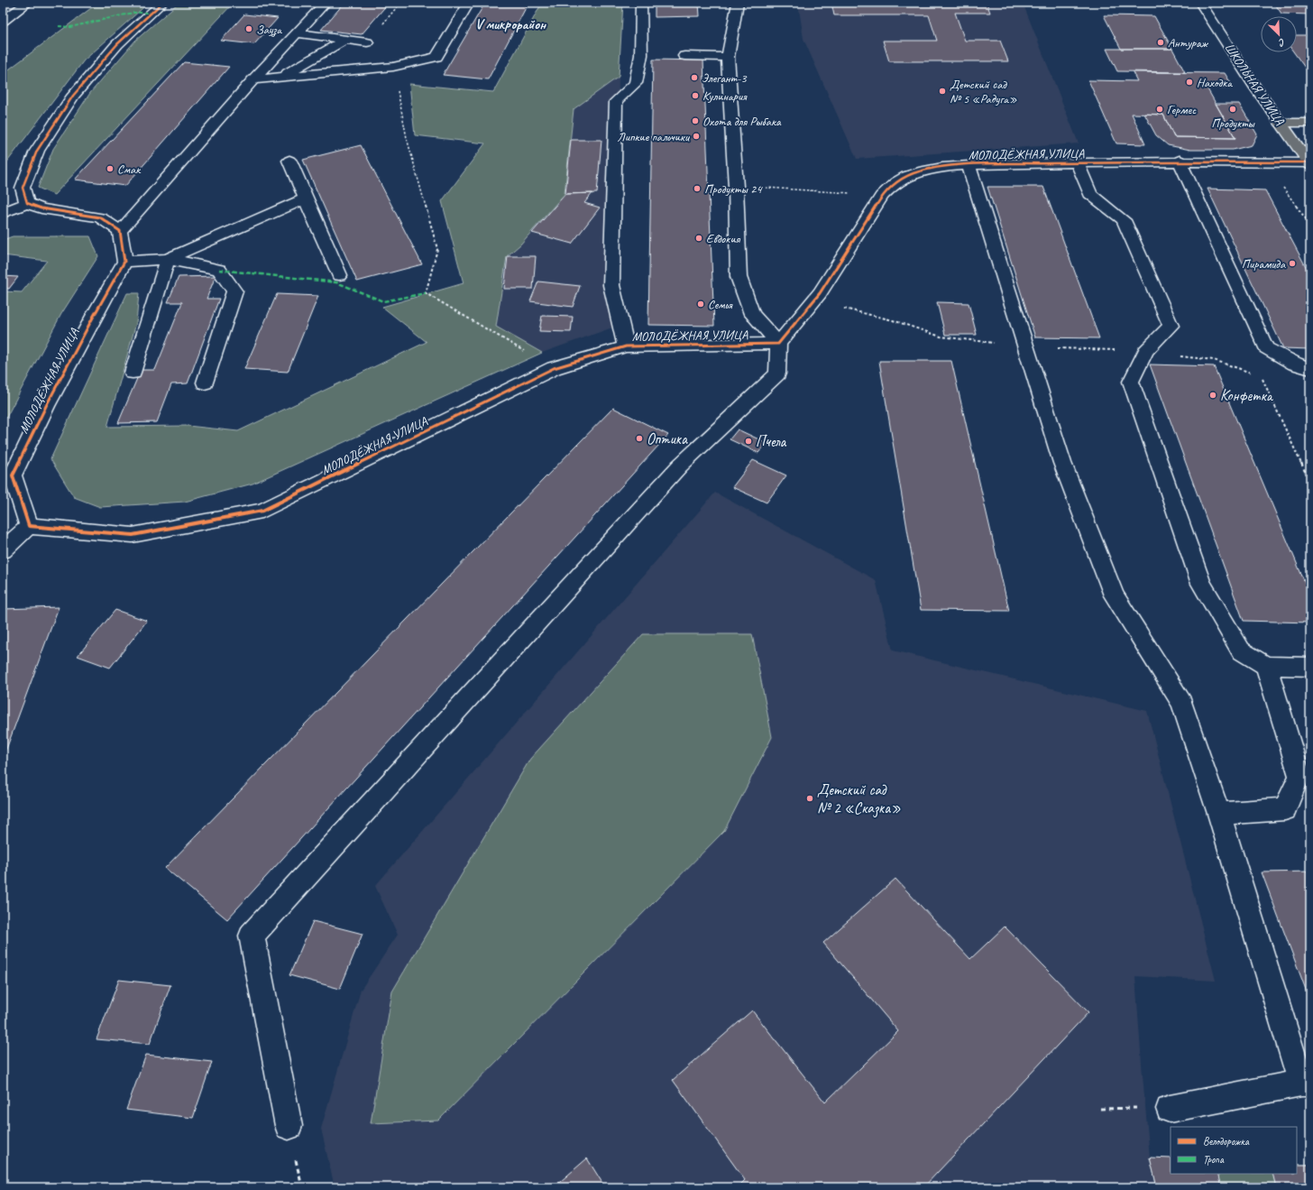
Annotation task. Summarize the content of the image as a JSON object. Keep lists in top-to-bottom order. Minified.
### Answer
{"streets":{"main road":["ШКОЛЬНАЯ УЛИЦА"],"street":["МОЛОДЁЖНАЯ УЛИЦА"]},"crossings":[["ШКОЛЬНАЯ УЛИЦА","МОЛОДЁЖНАЯ УЛИЦА"]],"districts":["V микрорайон"],"places":["Зауза","Антураж","Элегант-3","Находка","Детский сад № 5 «Радуга»","Кулинария","Гермес","Продукты","Охота для Рыбака","Липкие пальчики","Смак","Продукты 24","Евдокия","Пирамида","Семья","Конфетка","Оптика","Пчела","Детский сад № 2 «Сказка»"],"legend":["Велодорожка","Тропа"],"north":"bottom right"}
